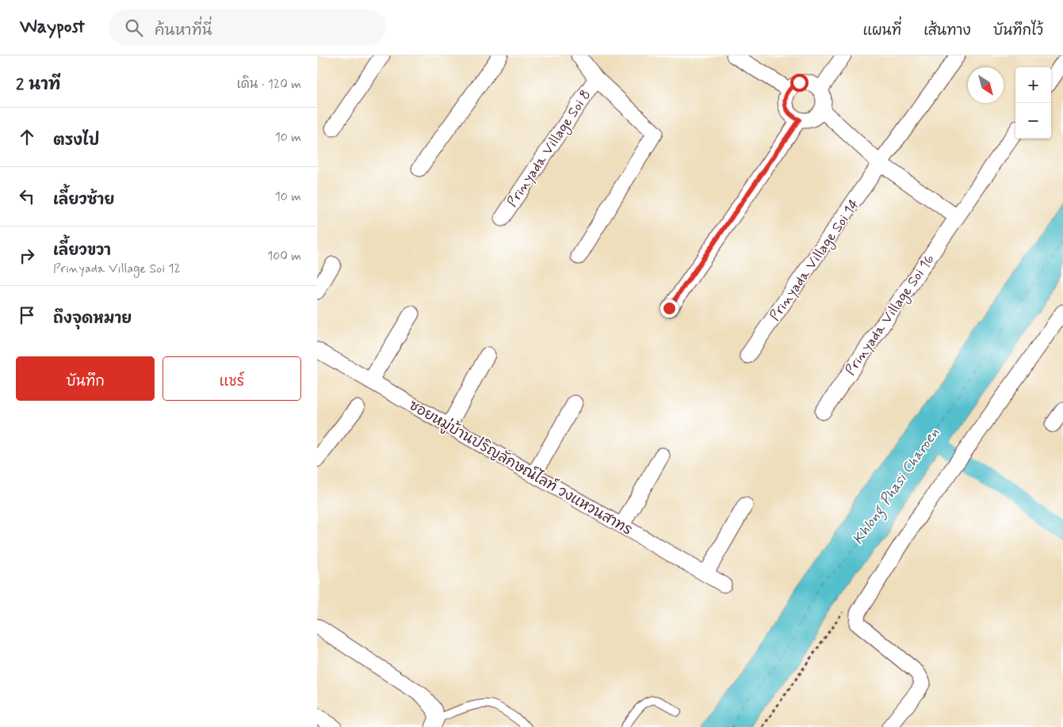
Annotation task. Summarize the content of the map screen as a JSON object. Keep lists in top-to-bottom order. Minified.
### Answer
{"streets":{"street":["Prinyada Village Soi 8","Prinyada Village Soi 14","Prinyada Village Soi 16","ซอยหมู่บ้านปริญลักษณ์ไลท์ วงแหวนสาทร"]},"water":["Khlong Phasi Charoen"],"north":"bottom right","page":{"header":"Waypost","search":"ค้นหาที่นี่","nav":["แผนที่","เส้นทาง","บันทึกไว้"],"heading":["2 นาที","เดิน · 120 m"],"map_buttons":["+","−"],"list":[["ตรงไป","10 m"],["เลี้ยวซ้าย","10 m"],["เลี้ยวขวา","Prinyada Village Soi 12","100 m"],"ถึงจุดหมาย"],"buttons":["บันทึก","แชร์"]}}
